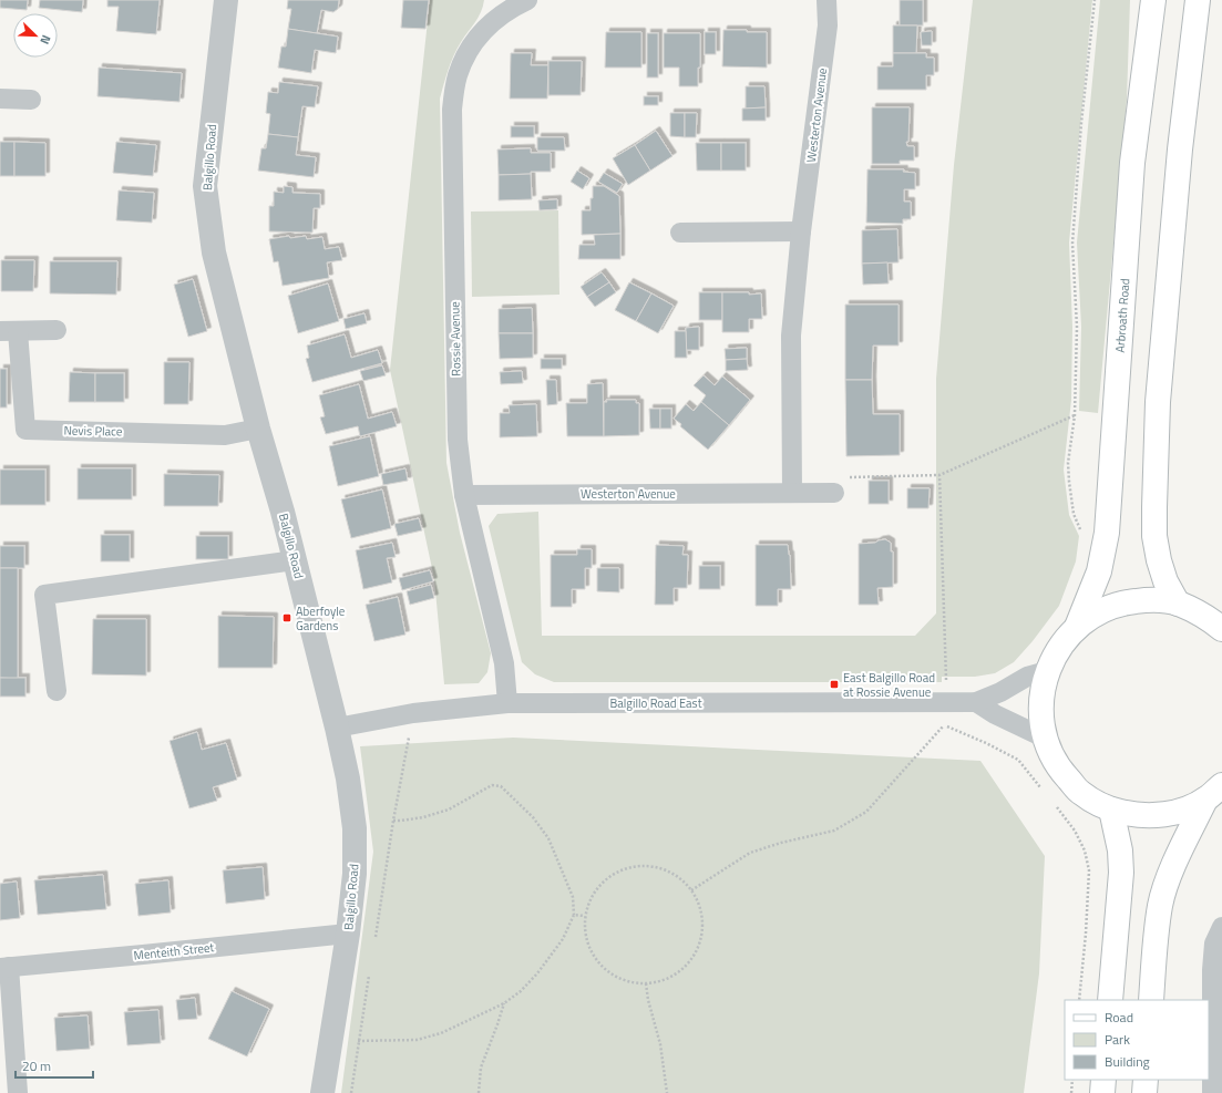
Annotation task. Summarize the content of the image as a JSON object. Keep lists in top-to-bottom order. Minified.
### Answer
{"streets":{"main road":["Arbroath Road"],"street":["Westerton Avenue","Balgillo Road","Rossie Avenue","Nevis Place","Balgillo Road East","Menteith Street"]},"crossings":[["Westerton Avenue","Rossie Avenue"],["Balgillo Road","Nevis Place"],["Balgillo Road","Balgillo Road East"],["Balgillo Road","Menteith Street"],["Rossie Avenue","Balgillo Road East"]],"places":{"transit":["Aberfoyle Gardens","East Balgillo Road at Rossie Avenue"]},"legend":["Road","Park","Building"],"scale_bar":"20 m","north":"bottom right"}
